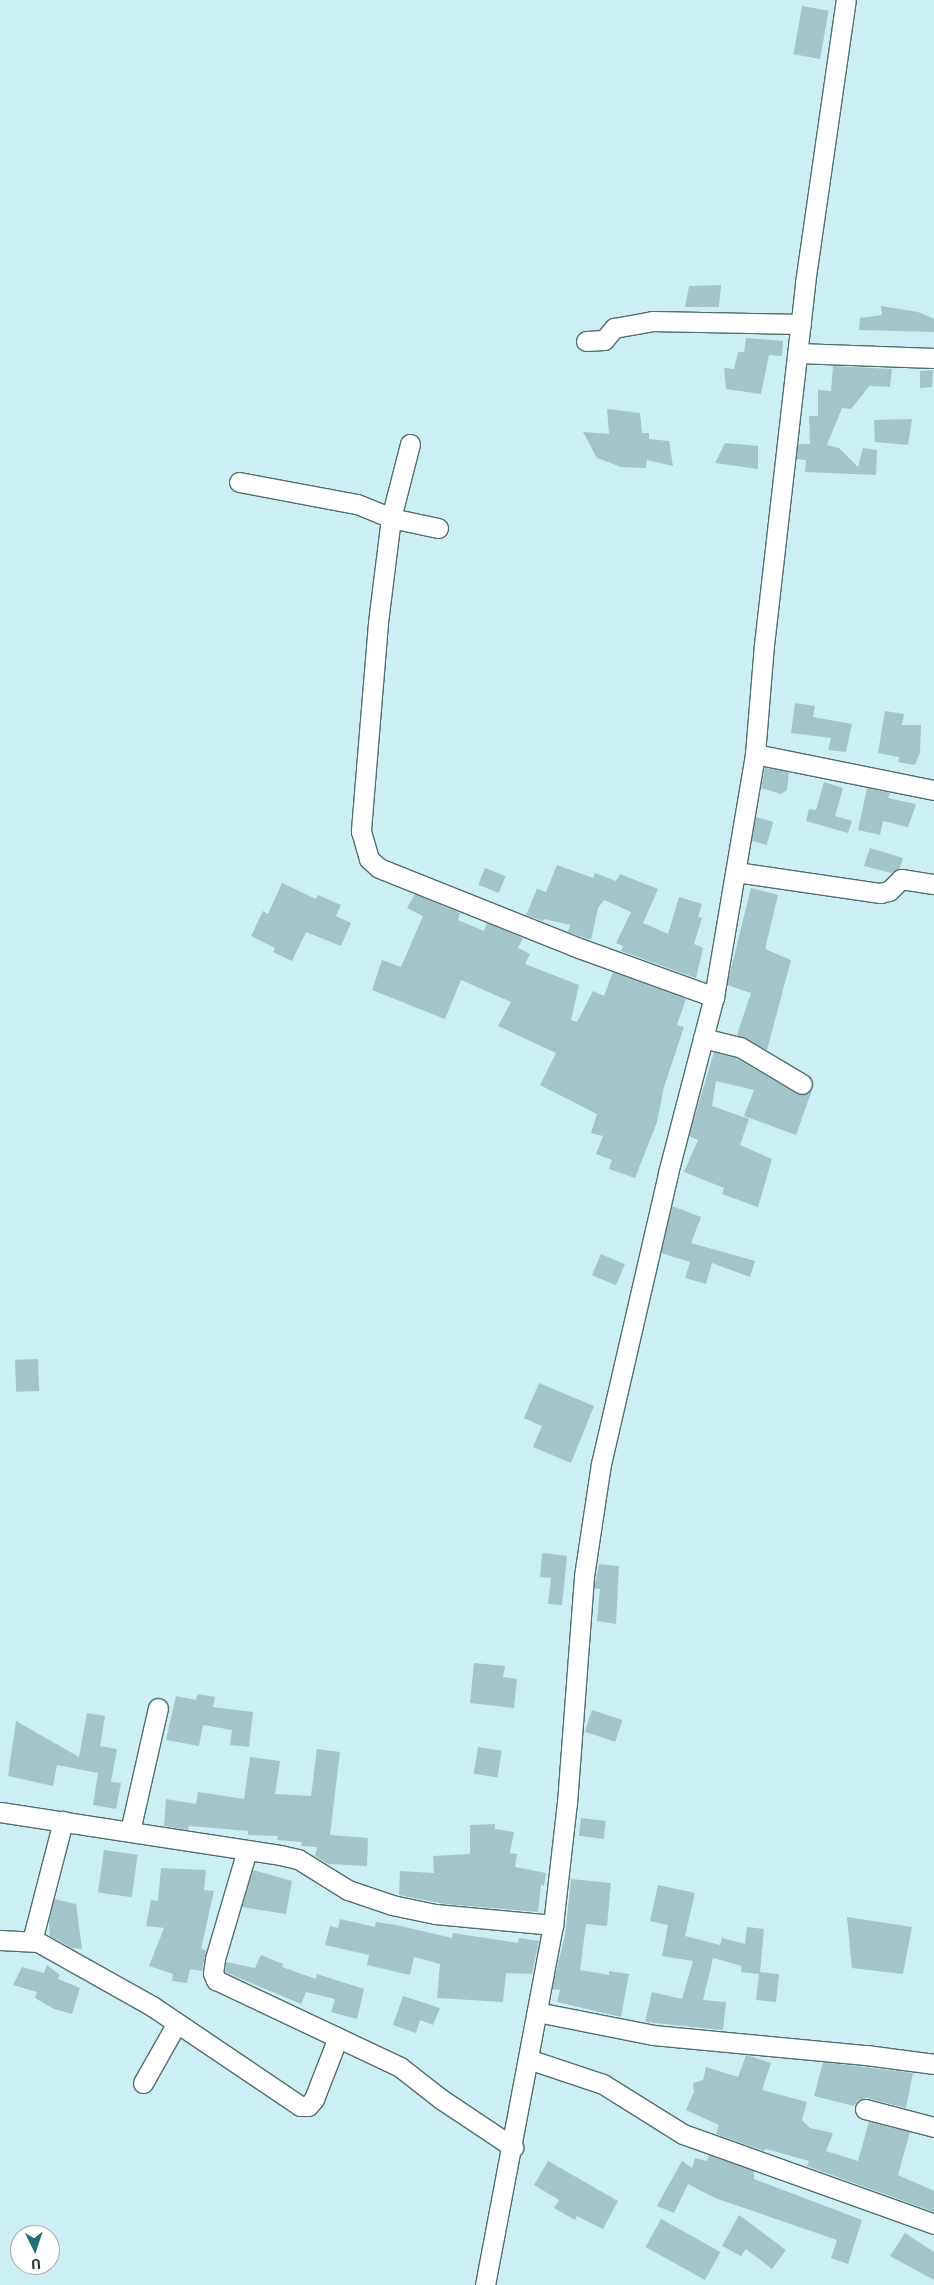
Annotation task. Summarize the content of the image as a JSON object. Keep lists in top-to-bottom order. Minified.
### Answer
{"north":"bottom"}
